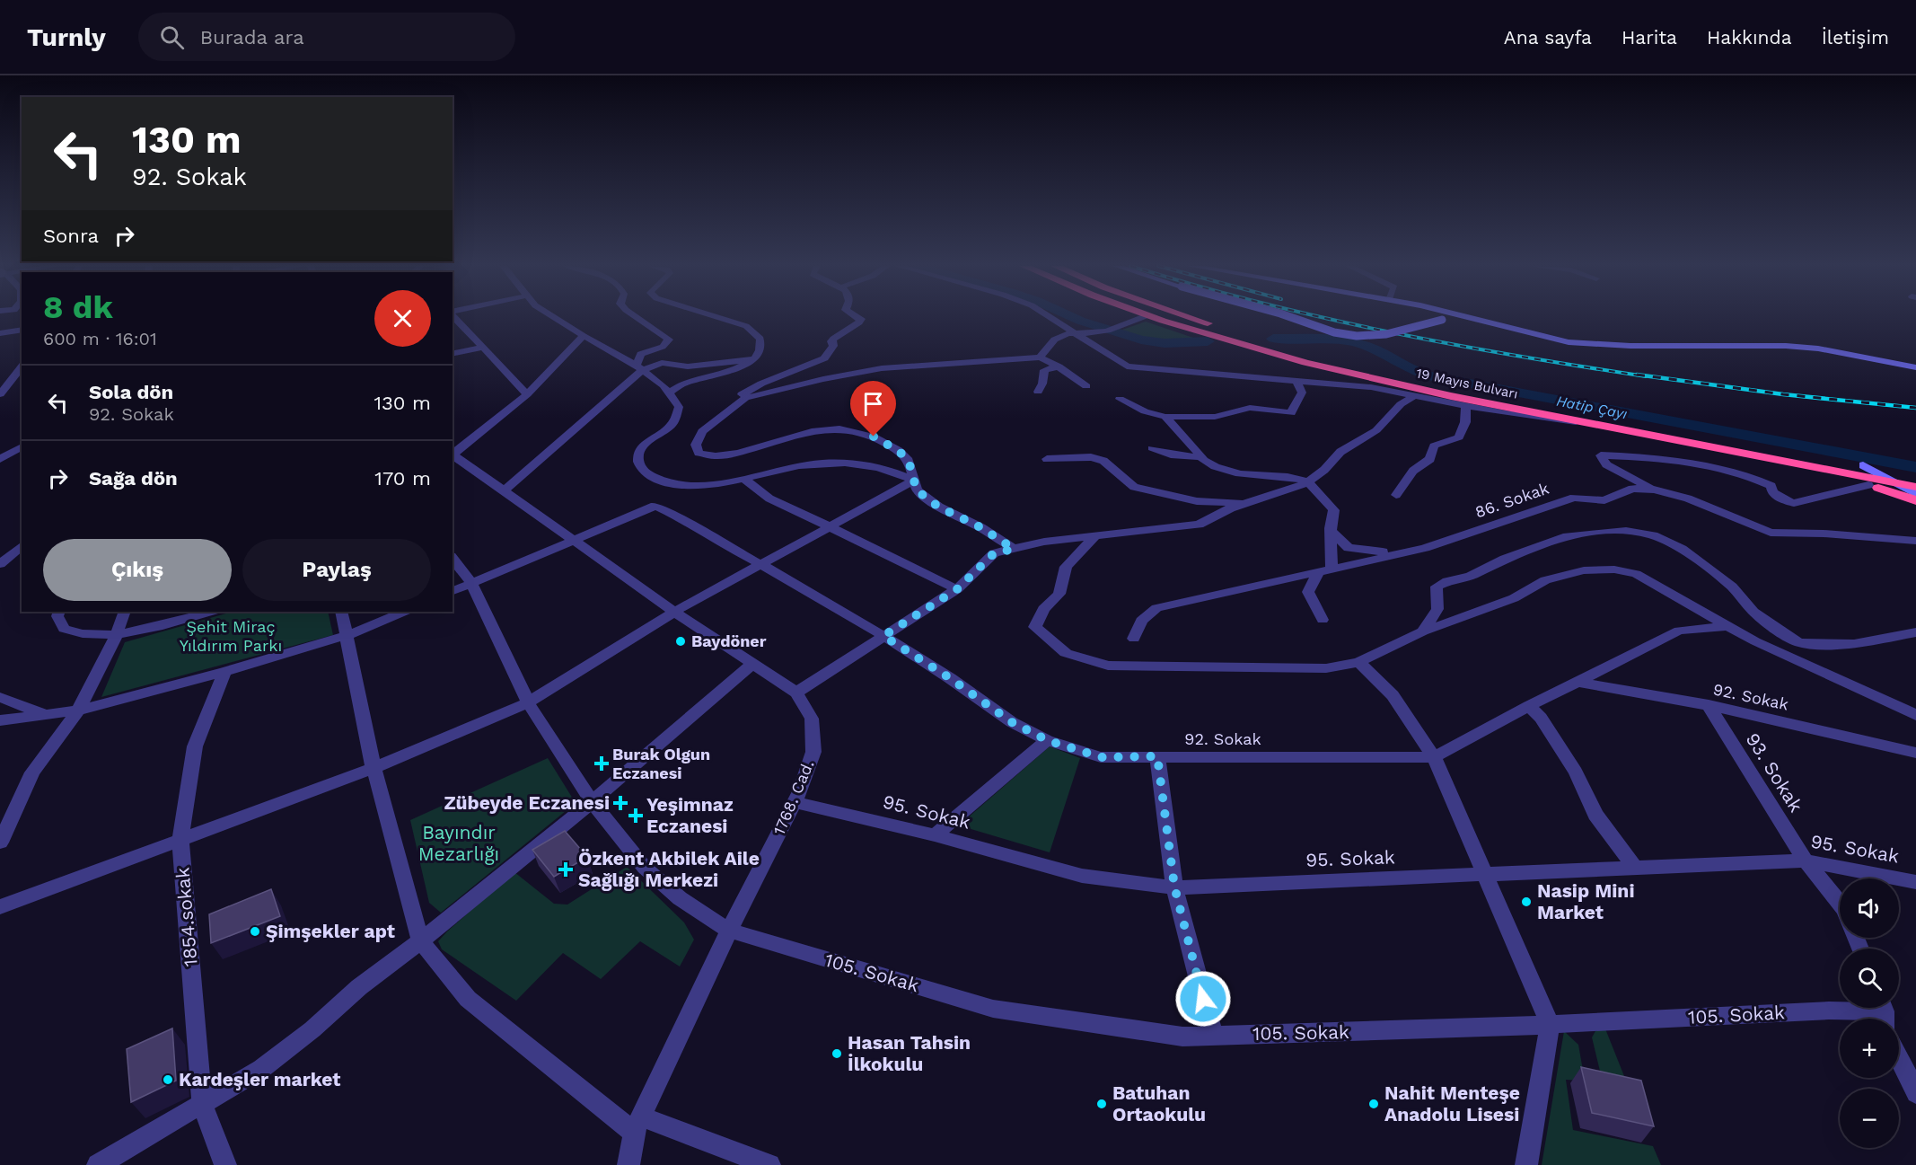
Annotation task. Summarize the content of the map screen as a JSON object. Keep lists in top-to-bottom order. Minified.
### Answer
{"streets":{"highway":["19 Mayıs Bulvarı"],"street":["86. Sokak","92. Sokak","93. Sokak","1768. Cad.","95. Sokak","1854.sokak","105. Sokak"]},"crossings":[["92. Sokak","93. Sokak"],["92. Sokak","1768. Cad."],["93. Sokak","95. Sokak"],["1768. Cad.","95. Sokak"],["1768. Cad.","105. Sokak"]],"water":["Hatip Çayı"],"parks":["Şehit Miraç Yıldırım Parkı","Bayındır Mezarlığı"],"places":{"other":["Baydöner","Nasip Mini Market","Şimşekler apt","Hasan Tahsin İlkokulu","Kardeşler market","Batuhan Ortaokulu","Nahit Menteşe Anadolu Lisesi"],"health":["Burak Olgun Eczanesi","Zübeyde Eczanesi","Yeşimnaz Eczanesi","Özkent Akbilek Aile Sağlığı Merkezi"]},"page":{"header":"Turnly","search":"Burada ara","nav":["Ana sayfa","Harita","Hakkında","İletişim"],"turn":["130 m","92. Sokak"],"then":"Sonra","heading":["8 dk","600 m · 16:01"],"list":[{"name":"Sola dön","note":"92. Sokak","value":"130 m"},{"name":"Sağa dön","value":"170 m"}],"buttons":["Çıkış","Paylaş"],"map_buttons":["+","−"]}}
